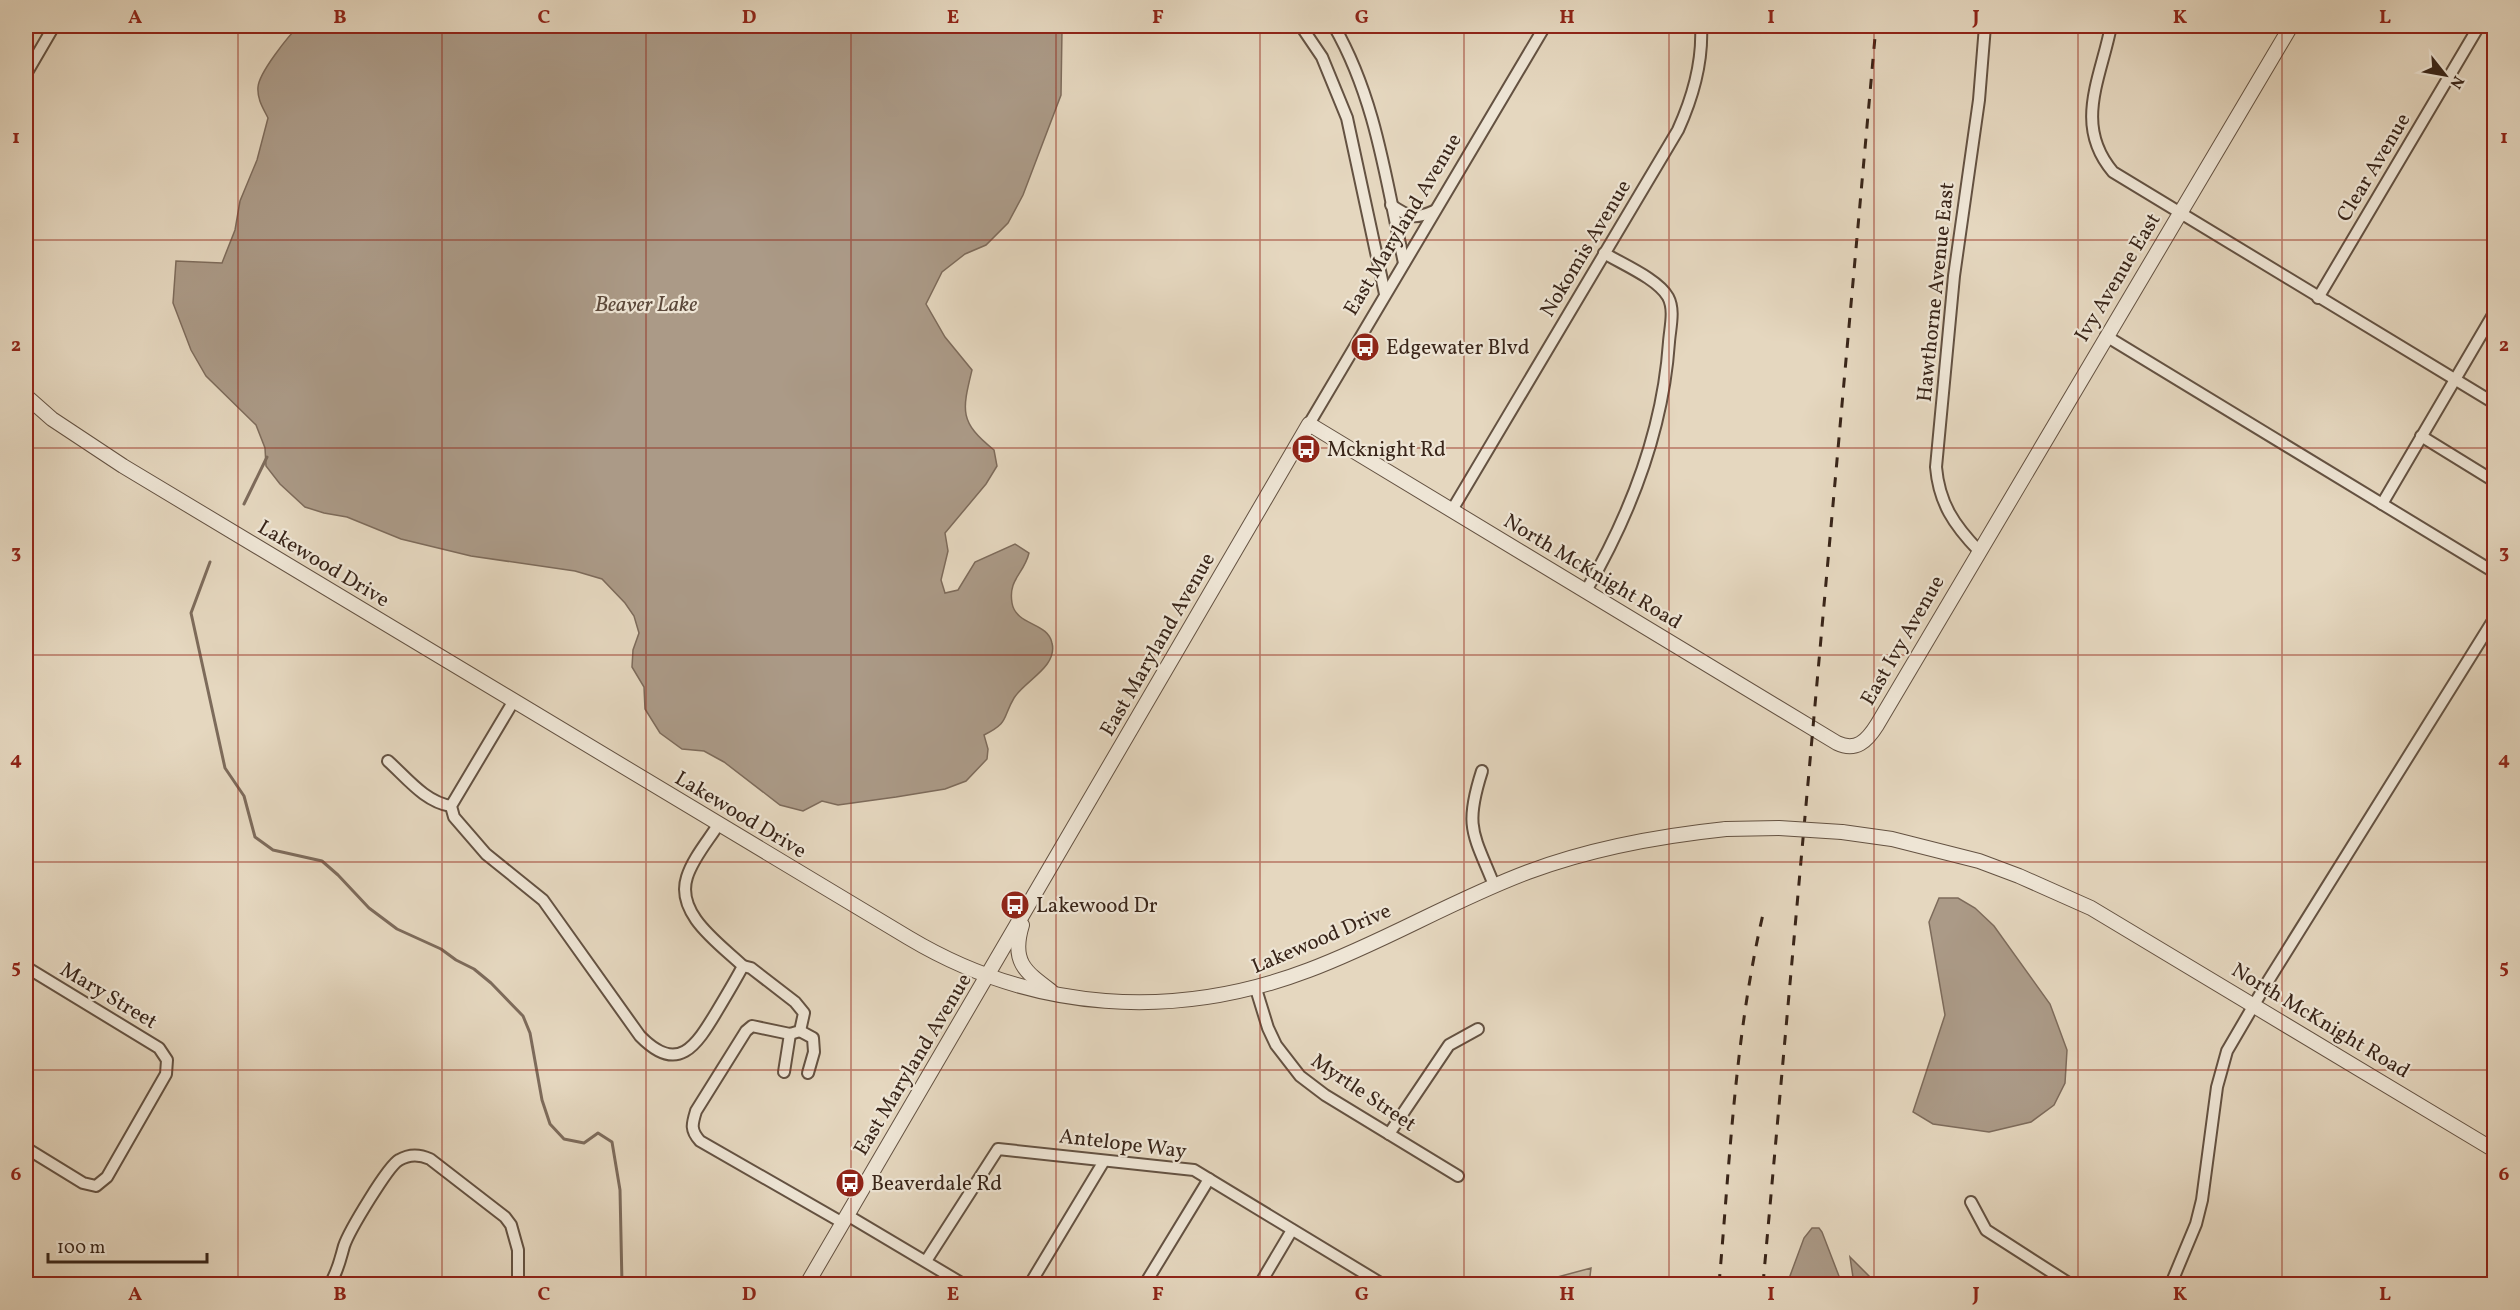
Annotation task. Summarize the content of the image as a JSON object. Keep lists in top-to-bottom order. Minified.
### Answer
{"streets":{"street":["Clear Avenue","East Maryland Avenue","Nokomis Avenue","Ivy Avenue East","Hawthorne Avenue East","Lakewood Drive","North McKnight Road","East Ivy Avenue","Mary Street","Myrtle Street","Antelope Way"]},"crossings":[["East Maryland Avenue","Lakewood Drive"],["East Maryland Avenue","North McKnight Road"],["Nokomis Avenue","North McKnight Road"],["Ivy Avenue East","Hawthorne Avenue East"],["Ivy Avenue East","East Ivy Avenue"],["Hawthorne Avenue East","East Ivy Avenue"],["Lakewood Drive","North McKnight Road"],["Lakewood Drive","Myrtle Street"],["North McKnight Road","East Ivy Avenue"]],"water":["Beaver Lake"],"places":{"bus stop":["Edgewater Blvd","Mcknight Rd","Lakewood Dr","Beaverdale Rd"]},"scale_bar":"100 m","north":"bottom right","grid":{"columns":["A","B","C","D","E","F","G","H","I","J","K","L"],"rows":["1","2","3","4","5","6"]}}
